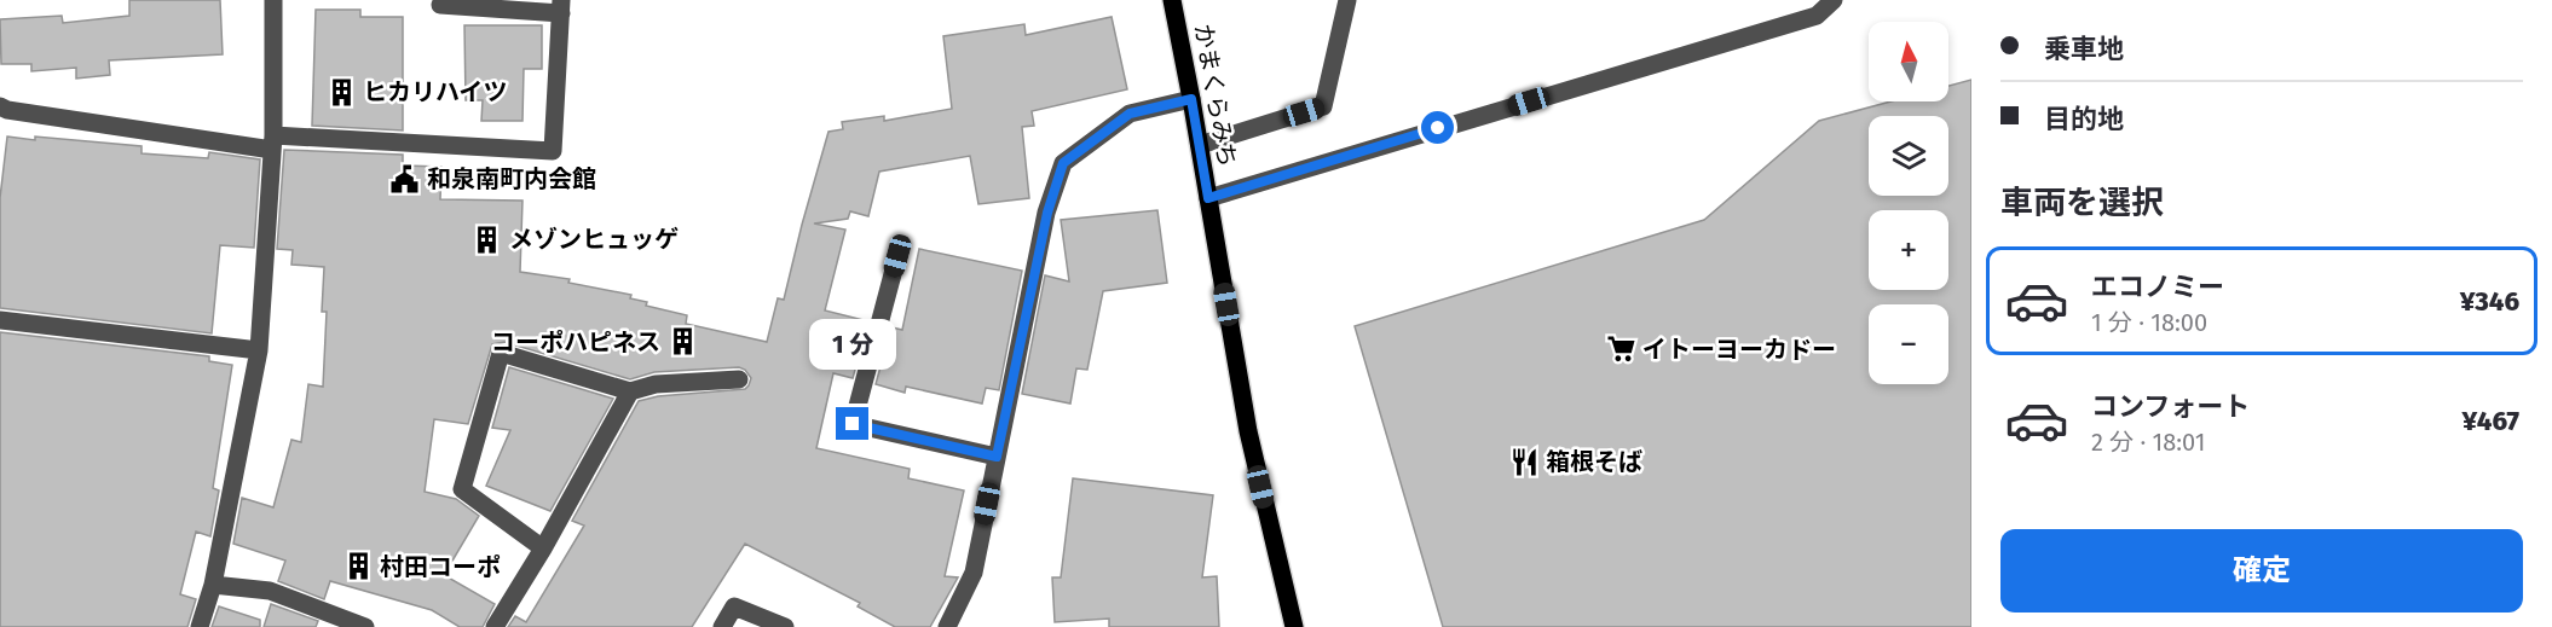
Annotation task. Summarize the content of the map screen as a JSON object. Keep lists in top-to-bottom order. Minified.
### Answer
{"streets":{"main road":["かまくらみち"]},"places":{"building":["ヒカリハイツ","メゾンヒュッゲ","コーポハピネス","村田コーポ"],"public building":["和泉南町内会館"],"supermarket":["イトーヨーカドー"],"restaurant":["箱根そば"]},"north":"top","page":{"banner":["乗車地","目的地"],"map_buttons":["+","−"],"heading":"車両を選択","list":[{"name":"エコノミー","note":"1 分 · 18:00","value":"¥346"},{"name":"コンフォート","note":"2 分 · 18:01","value":"¥467"}],"bubble":"1 分","buttons":"確定"}}
